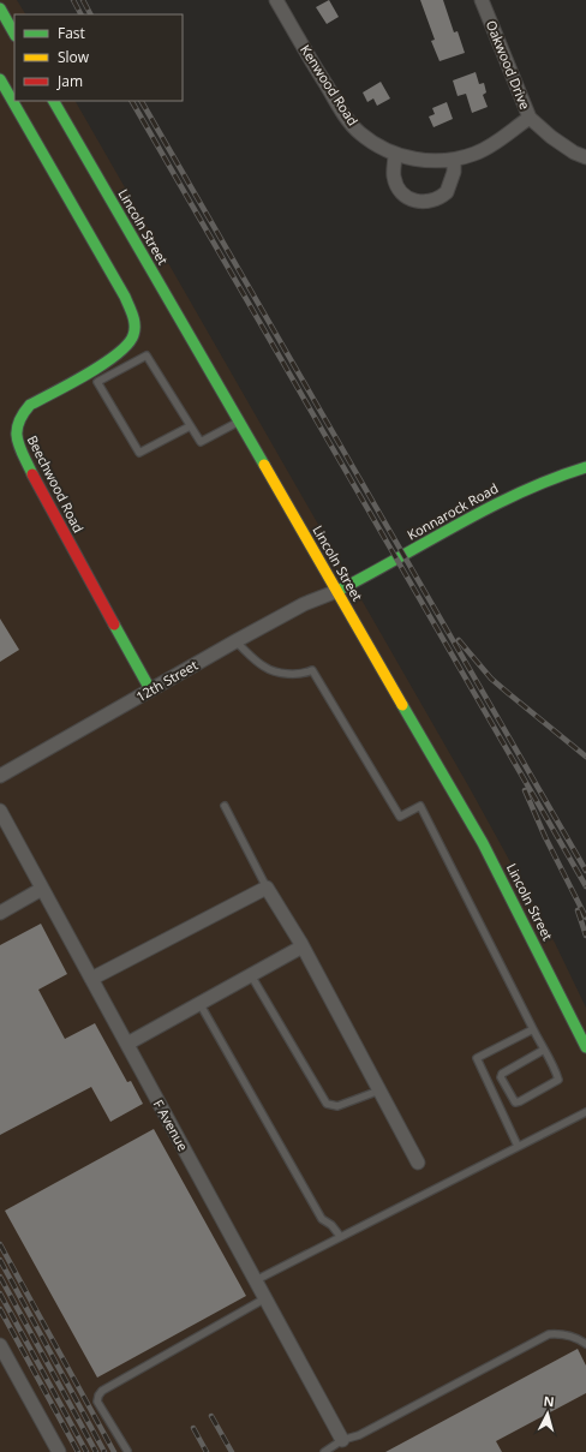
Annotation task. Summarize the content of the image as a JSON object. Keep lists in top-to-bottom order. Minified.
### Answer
{"streets":{"main road":["Lincoln Street","Beechwood Road","Konnarock Road"],"street":["Oakwood Drive","Kenwood Road","12th Street","F Avenue"]},"crossings":[["Oakwood Drive","Kenwood Road"],["Lincoln Street","Konnarock Road"],["Lincoln Street","12th Street"],["Beechwood Road","12th Street"],["Konnarock Road","12th Street"]],"legend":["Fast","Slow","Jam"],"north":"top"}
